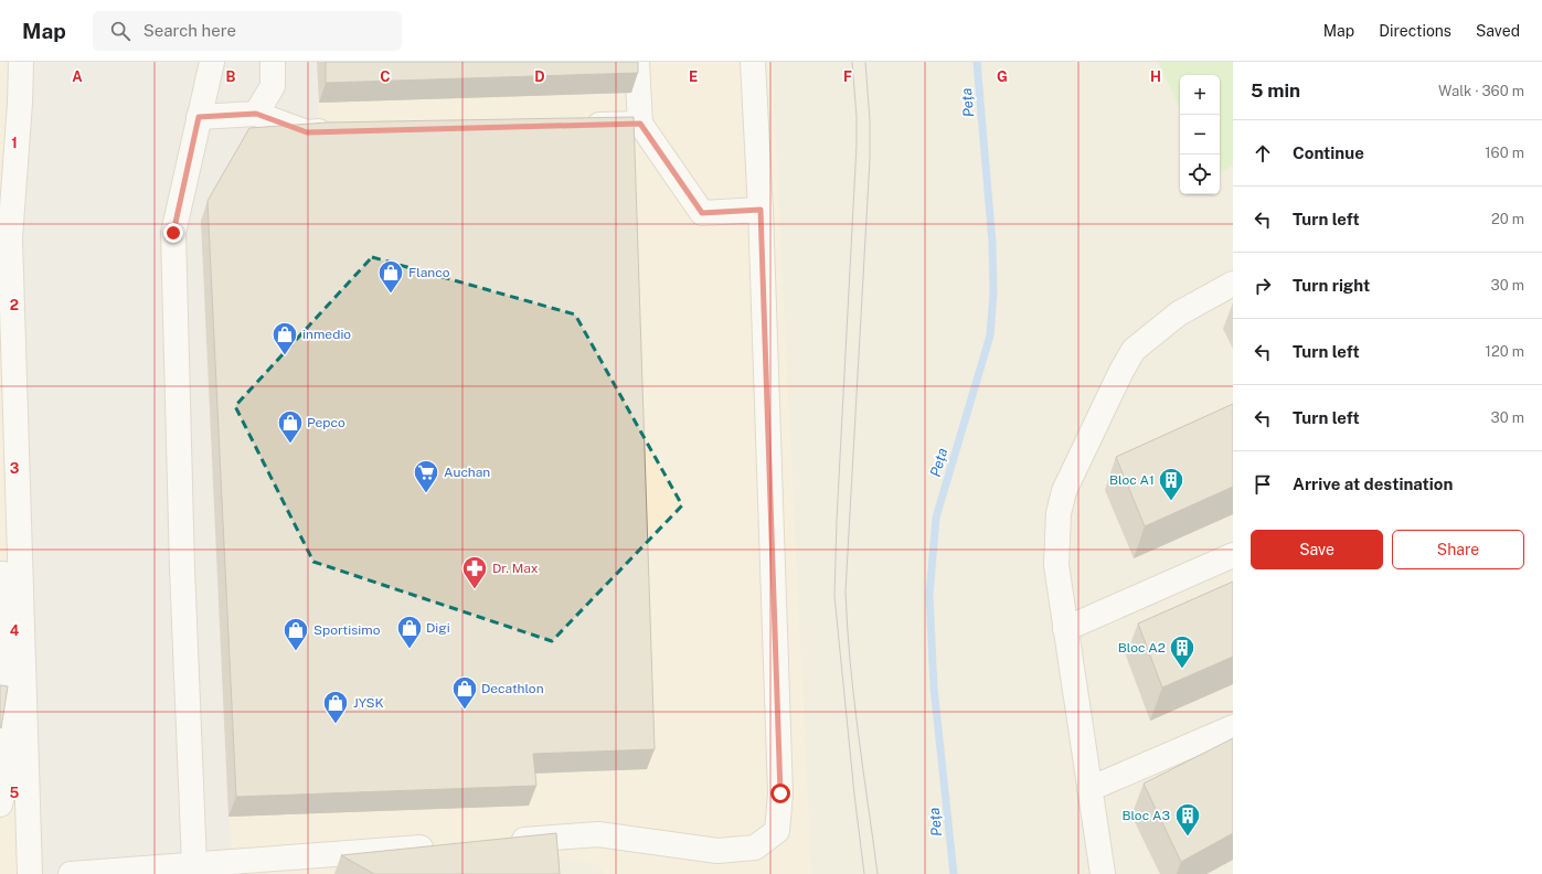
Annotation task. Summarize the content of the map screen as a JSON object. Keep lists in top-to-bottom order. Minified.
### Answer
{"water":["Peța"],"places":{"shop":["Flanco","inmedio","Pepco","Digi","Sportisimo","Decathlon","JYSK"],"supermarket":["Auchan"],"building":["Bloc A1","Bloc A2","Bloc A3"],"pharmacy":["Dr. Max"]},"page":{"header":"Map","search":"Search here","nav":["Map","Directions","Saved"],"heading":["5 min","Walk · 360 m"],"map_buttons":["+","−"],"list":[["Continue","160 m"],["Turn left","20 m"],["Turn right","30 m"],["Turn left","120 m"],["Turn left","30 m"],"Arrive at destination"],"buttons":["Save","Share"]},"grid":{"columns":["A","B","C","D","E","F","G","H"],"rows":["1","2","3","4","5"]}}
